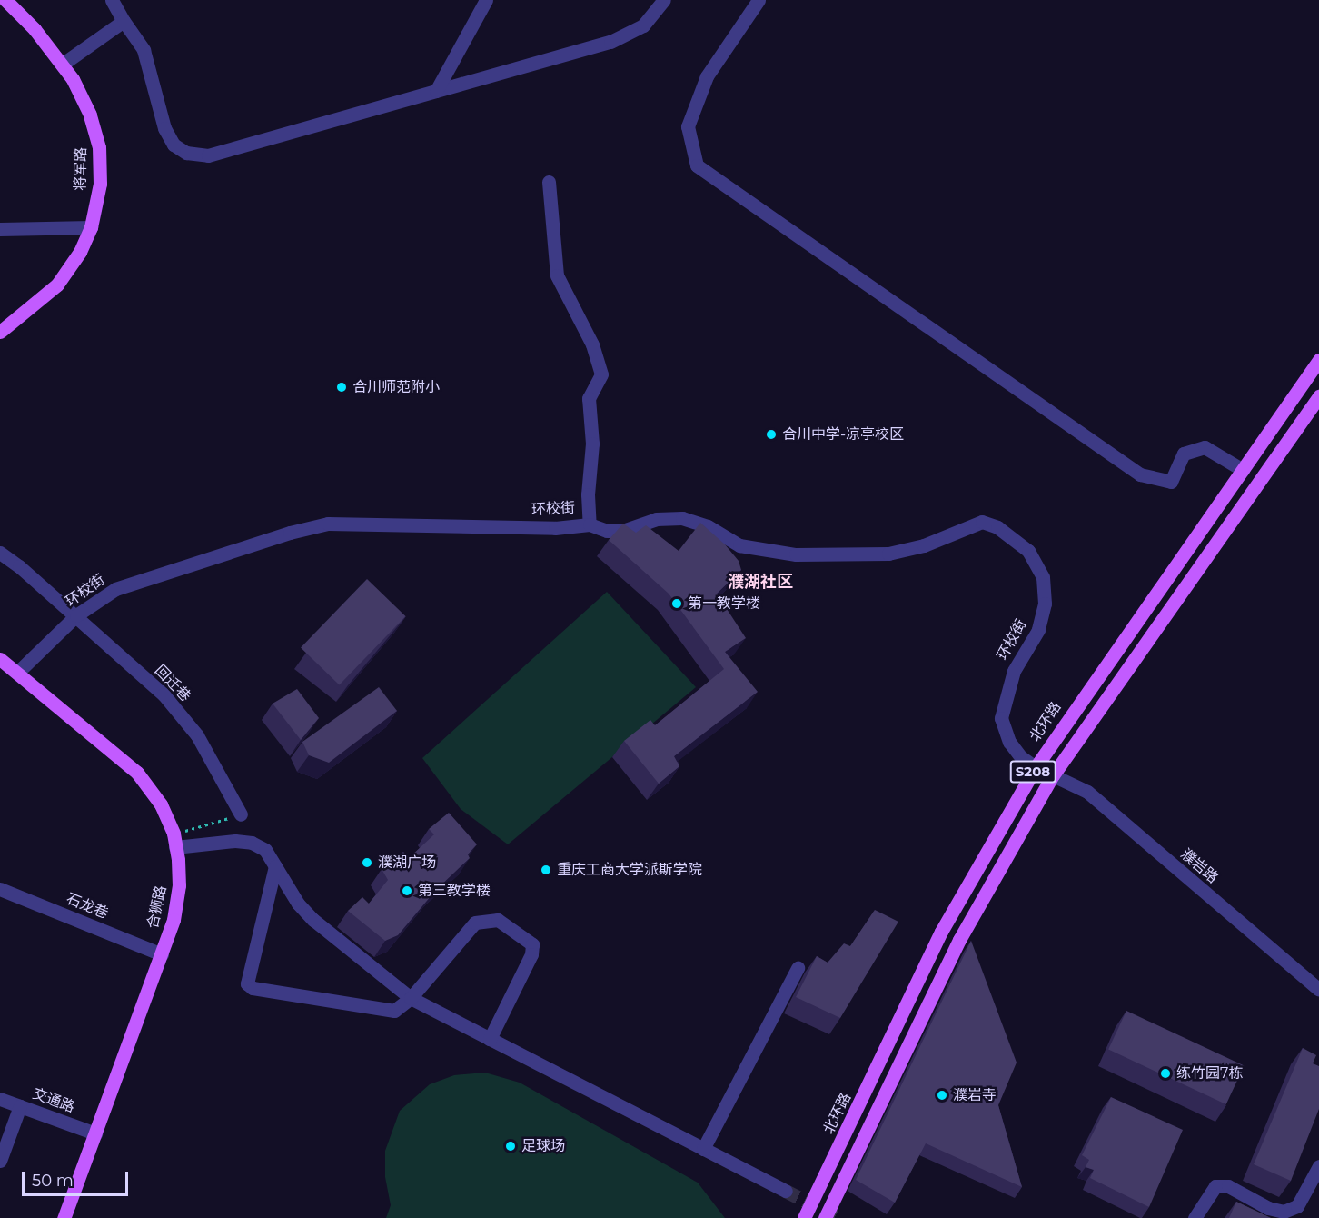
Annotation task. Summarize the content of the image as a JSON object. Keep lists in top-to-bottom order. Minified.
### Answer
{"streets":{"main road":["将军路","北环路","S208","合狮路"],"street":["环校街","回迁巷","濮岩路","石龙巷","交通路"]},"crossings":[["环校街","回迁巷"],["环校街","北环路"],["环校街","合狮路"],["S208","濮岩路"],["石龙巷","合狮路"],["合狮路","交通路"]],"districts":["濮湖社区"],"places":["合川师范附小","合川中学-凉亭校区","第一教学楼","濮湖广场","重庆工商大学派斯学院","第三教学楼","练竹园7栋","濮岩寺","足球场"],"scale_bar":"50 m"}
